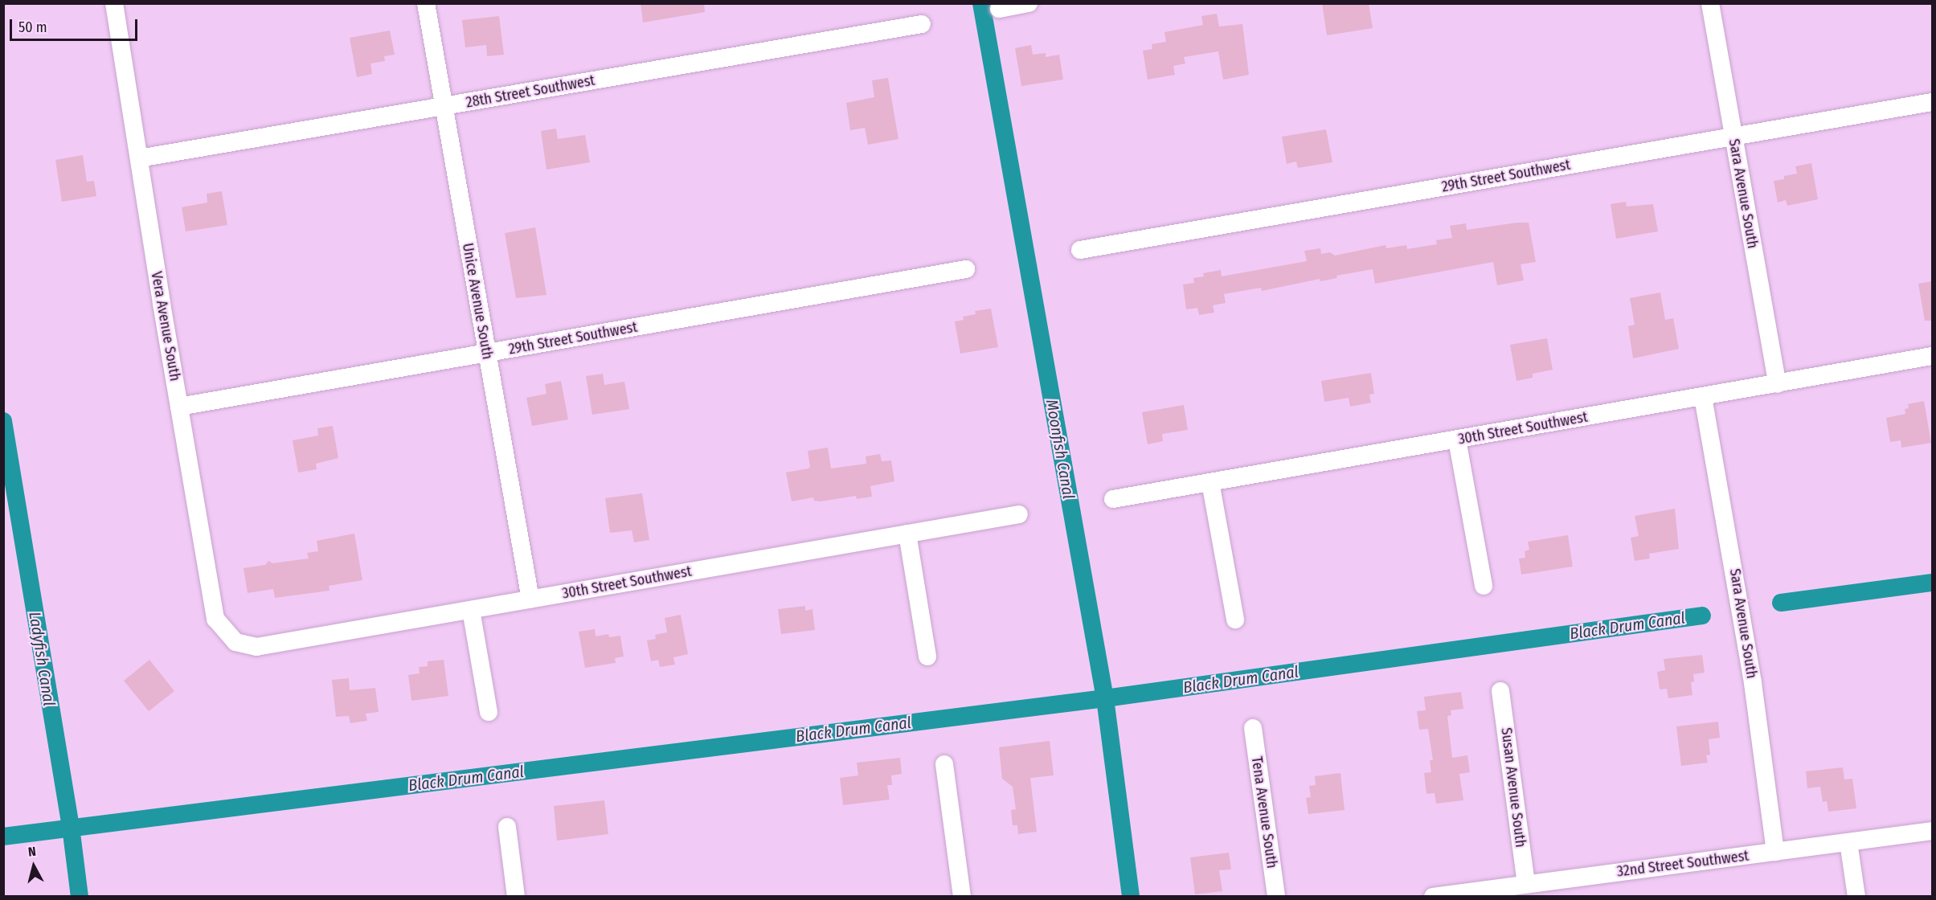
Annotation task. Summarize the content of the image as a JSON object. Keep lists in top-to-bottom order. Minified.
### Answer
{"streets":{"street":["28th Street Southwest","29th Street Southwest","Sara Avenue South","Unice Avenue South","Vera Avenue South","30th Street Southwest","Susan Avenue South","Tena Avenue South","32nd Street Southwest"]},"crossings":[["28th Street Southwest","Unice Avenue South"],["28th Street Southwest","Vera Avenue South"],["29th Street Southwest","Sara Avenue South"],["29th Street Southwest","Unice Avenue South"],["29th Street Southwest","Vera Avenue South"],["Sara Avenue South","30th Street Southwest"],["Sara Avenue South","32nd Street Southwest"],["Unice Avenue South","30th Street Southwest"],["Vera Avenue South","30th Street Southwest"],["Susan Avenue South","32nd Street Southwest"]],"water":["Moonfish Canal","Black Drum Canal","Ladyfish Canal"],"scale_bar":"50 m","north":"top"}
